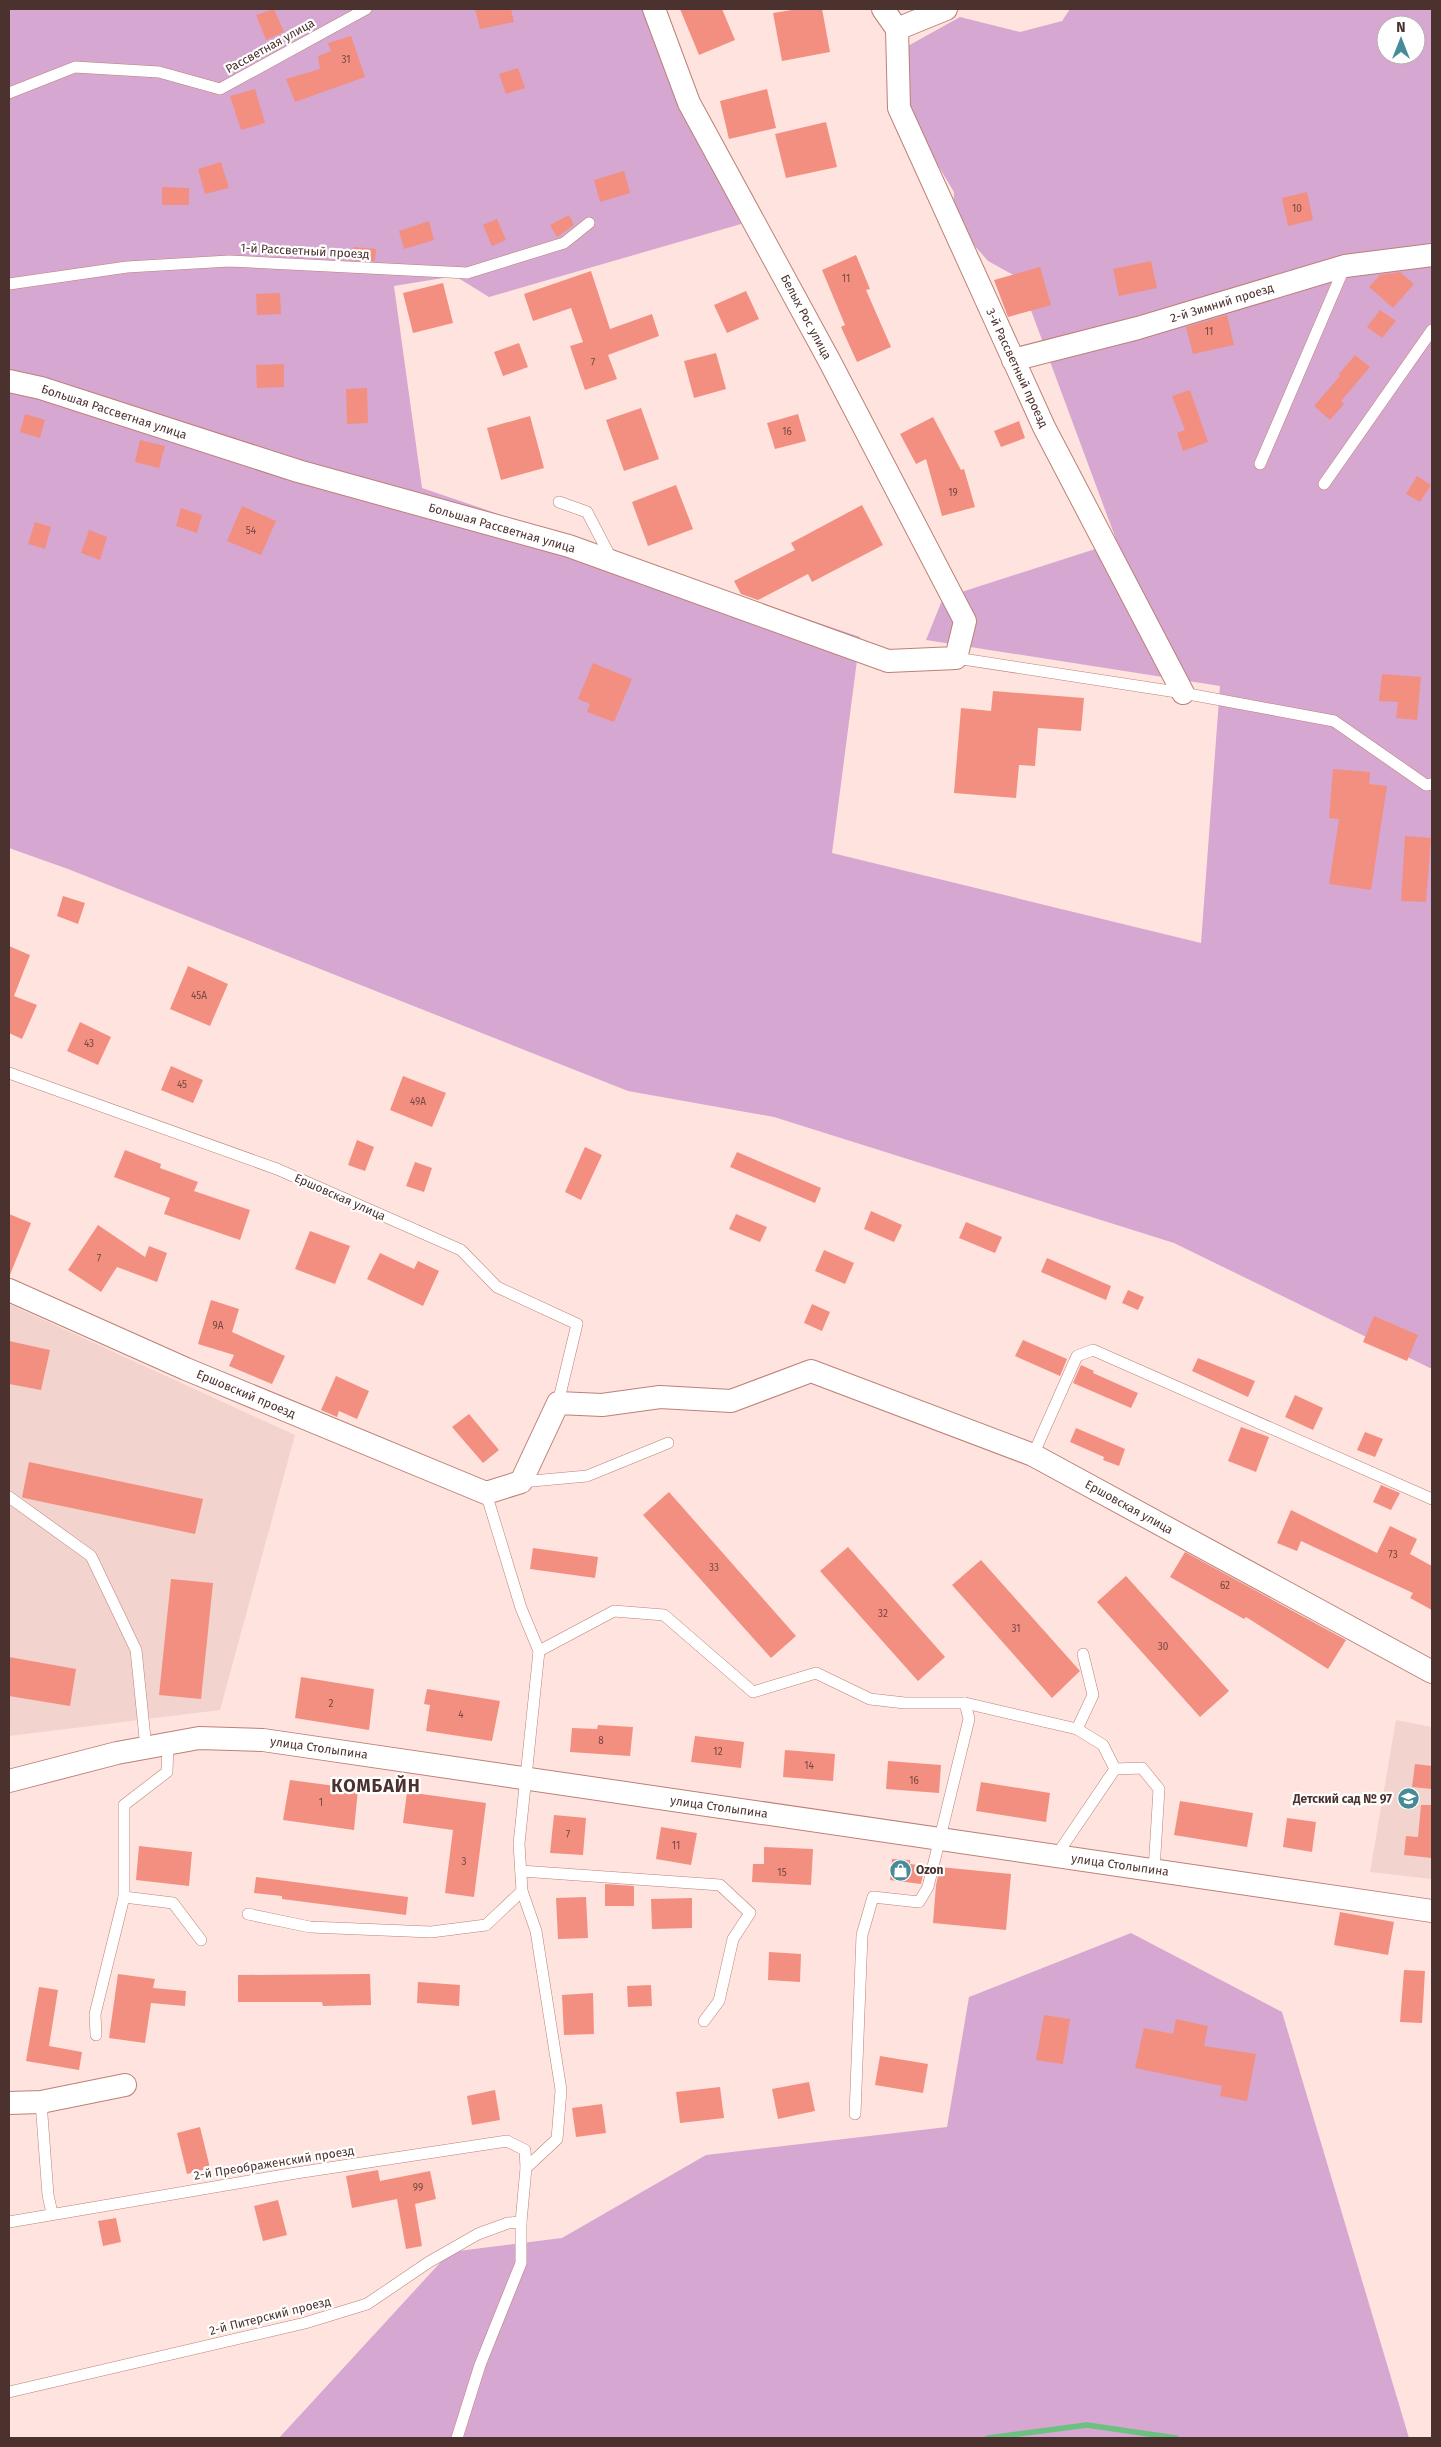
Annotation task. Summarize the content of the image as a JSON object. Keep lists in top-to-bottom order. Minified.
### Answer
{"streets":{"street":["2-й Зимний проезд","Белых Рос улица","3-й Рассветный проезд","Большая Рассветная улица","Ершовская улица","Ершовский проезд","улица Столыпина"],"lane":["Рассветная улица","1-й Рассветный проезд","2-й Преображенский проезд","2-й Питерский проезд"]},"crossings":[["2-й Зимний проезд","3-й Рассветный проезд"],["Белых Рос улица","Большая Рассветная улица"]],"districts":["КОМБАЙН"],"places":{"school or university":["Детский сад № 97"],"shop":["Ozon"]},"house_numbers":["31","10","11","11","7","16","19","54","45А","43","45","49А","7","9А","73","33","62","32","31","30","2","4","8","12","14","16","1","7","11","3","15","99"],"north":"top"}
